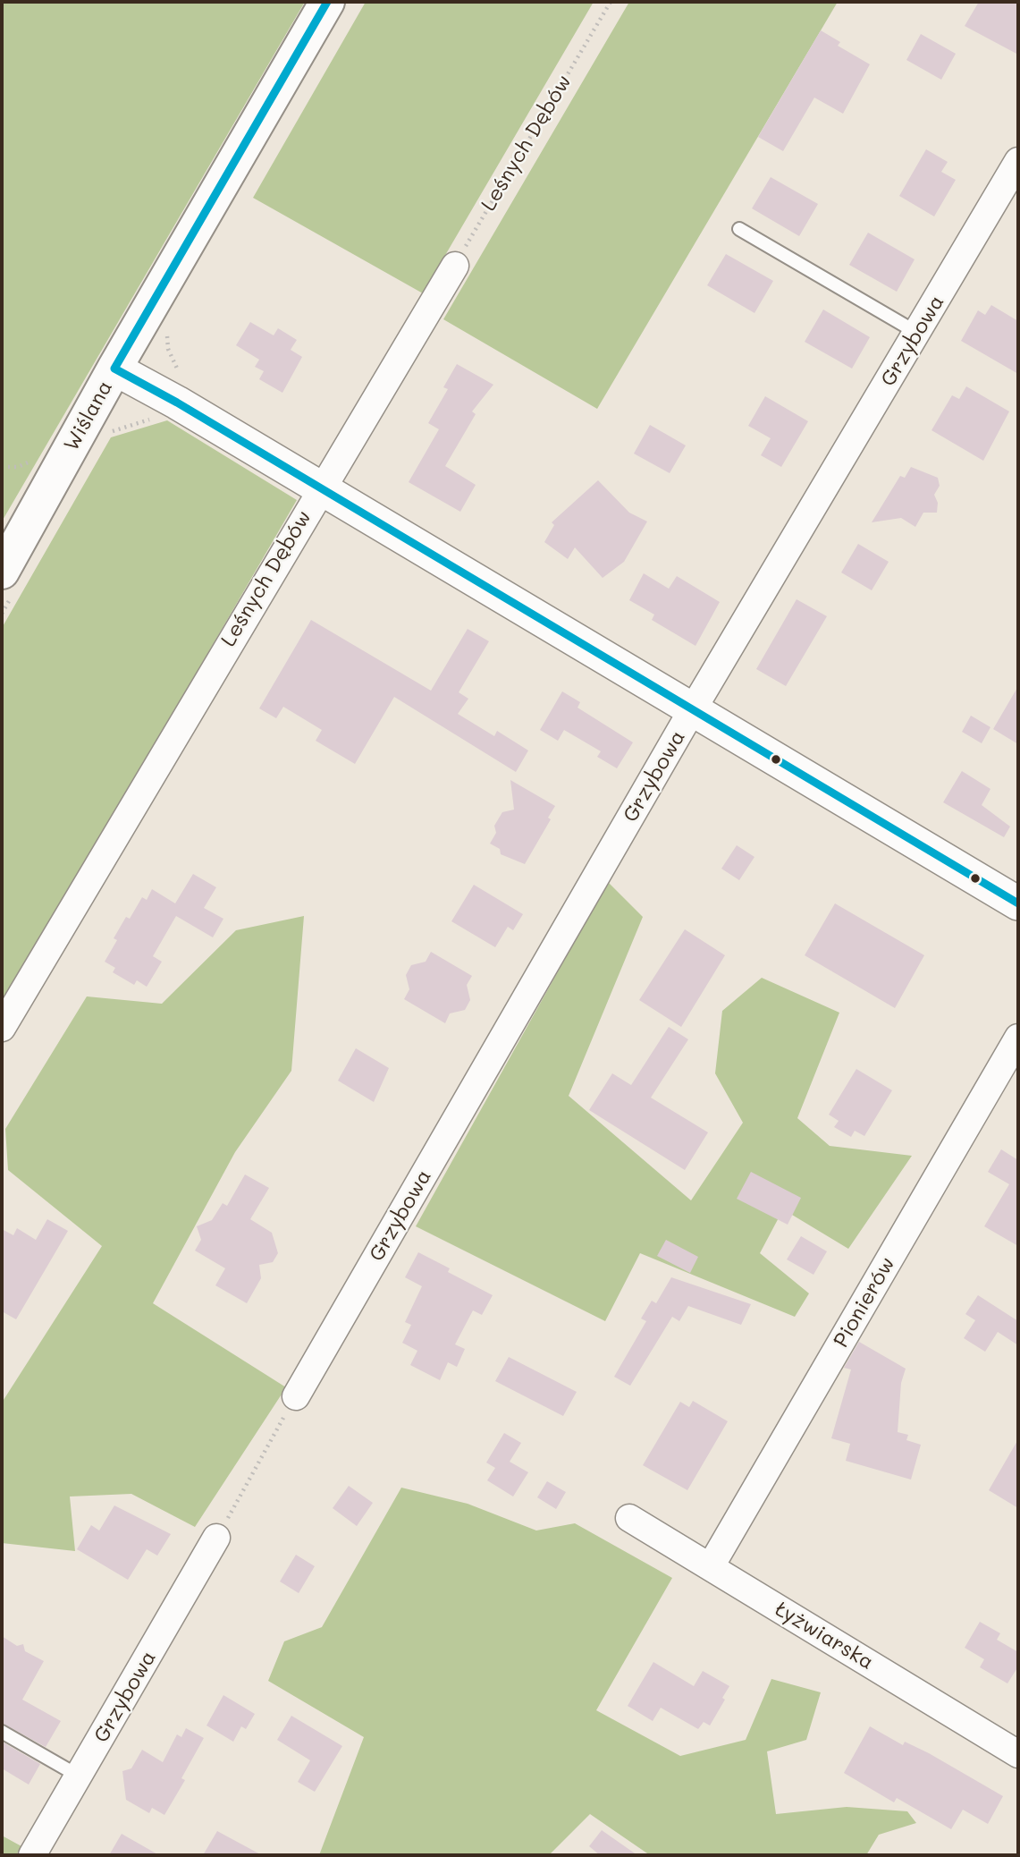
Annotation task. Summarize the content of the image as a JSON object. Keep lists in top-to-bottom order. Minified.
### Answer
{"streets":{"main road":["Wiślana"],"street":["Leśnych Dębów","Grzybowa","Pionierów","Łyżwiarska"]},"crossings":[["Pionierów","Łyżwiarska"]]}
